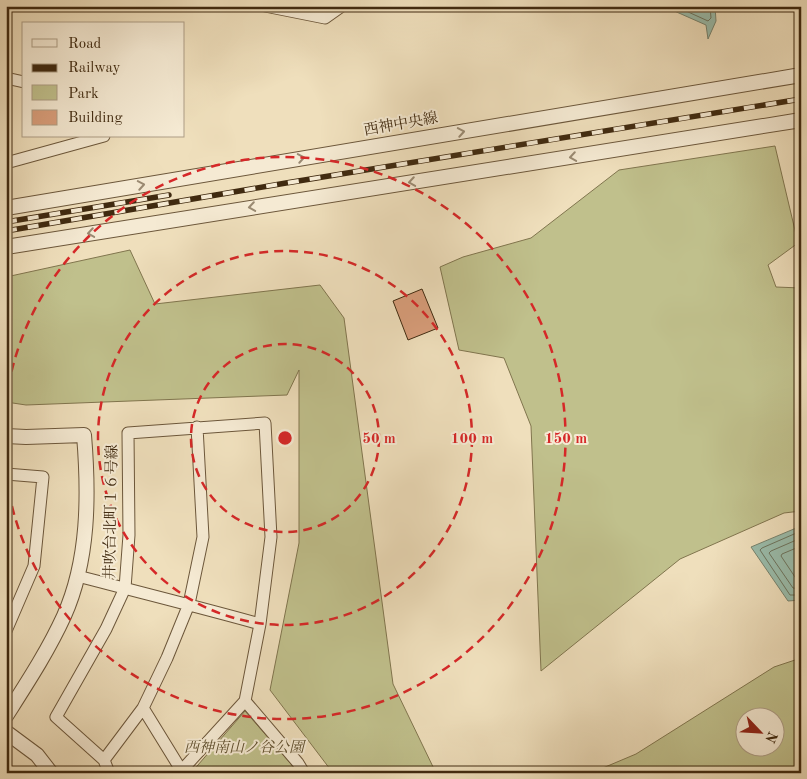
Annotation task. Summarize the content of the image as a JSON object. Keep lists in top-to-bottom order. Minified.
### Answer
{"streets":{"street":["西神中央線","井吹台北町１６号線"]},"parks":["西神南山ノ谷公園"],"legend":["Road","Railway","Park","Building"],"north":"bottom right","rings":["50 m","100 m","150 m"]}
